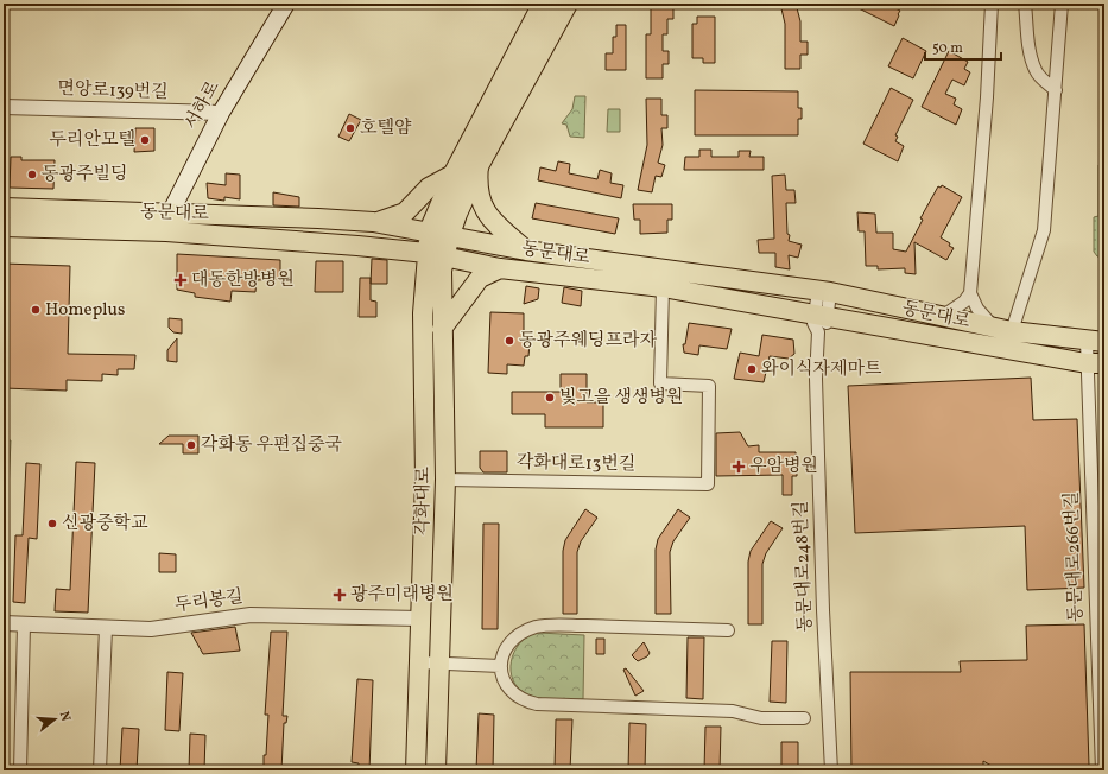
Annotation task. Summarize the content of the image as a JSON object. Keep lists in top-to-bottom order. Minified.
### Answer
{"streets":{"main road":["서하로","동문대로","각화대로"],"street":["면앙로139번길","각화대로13번길","동문대로266번길","동문대로248번길","두리봉길"]},"crossings":[["면앙로139번길","서하로"],["서하로","동문대로"],["동문대로","각화대로13번길"],["동문대로","각화대로"],["동문대로","동문대로266번길"],["동문대로","동문대로248번길"],["각화대로13번길","각화대로"],["각화대로","두리봉길"]],"places":{"other":["호텔얌","두리안모텔","동광주빌딩","Homeplus","동광주웨딩프라자","와이식자제마트","빛고을 생생병원","각화동 우편집중국","신광중학교"],"health":["대동한방병원","우암병원","광주미래병원"]},"scale_bar":"50 m","north":"right"}
